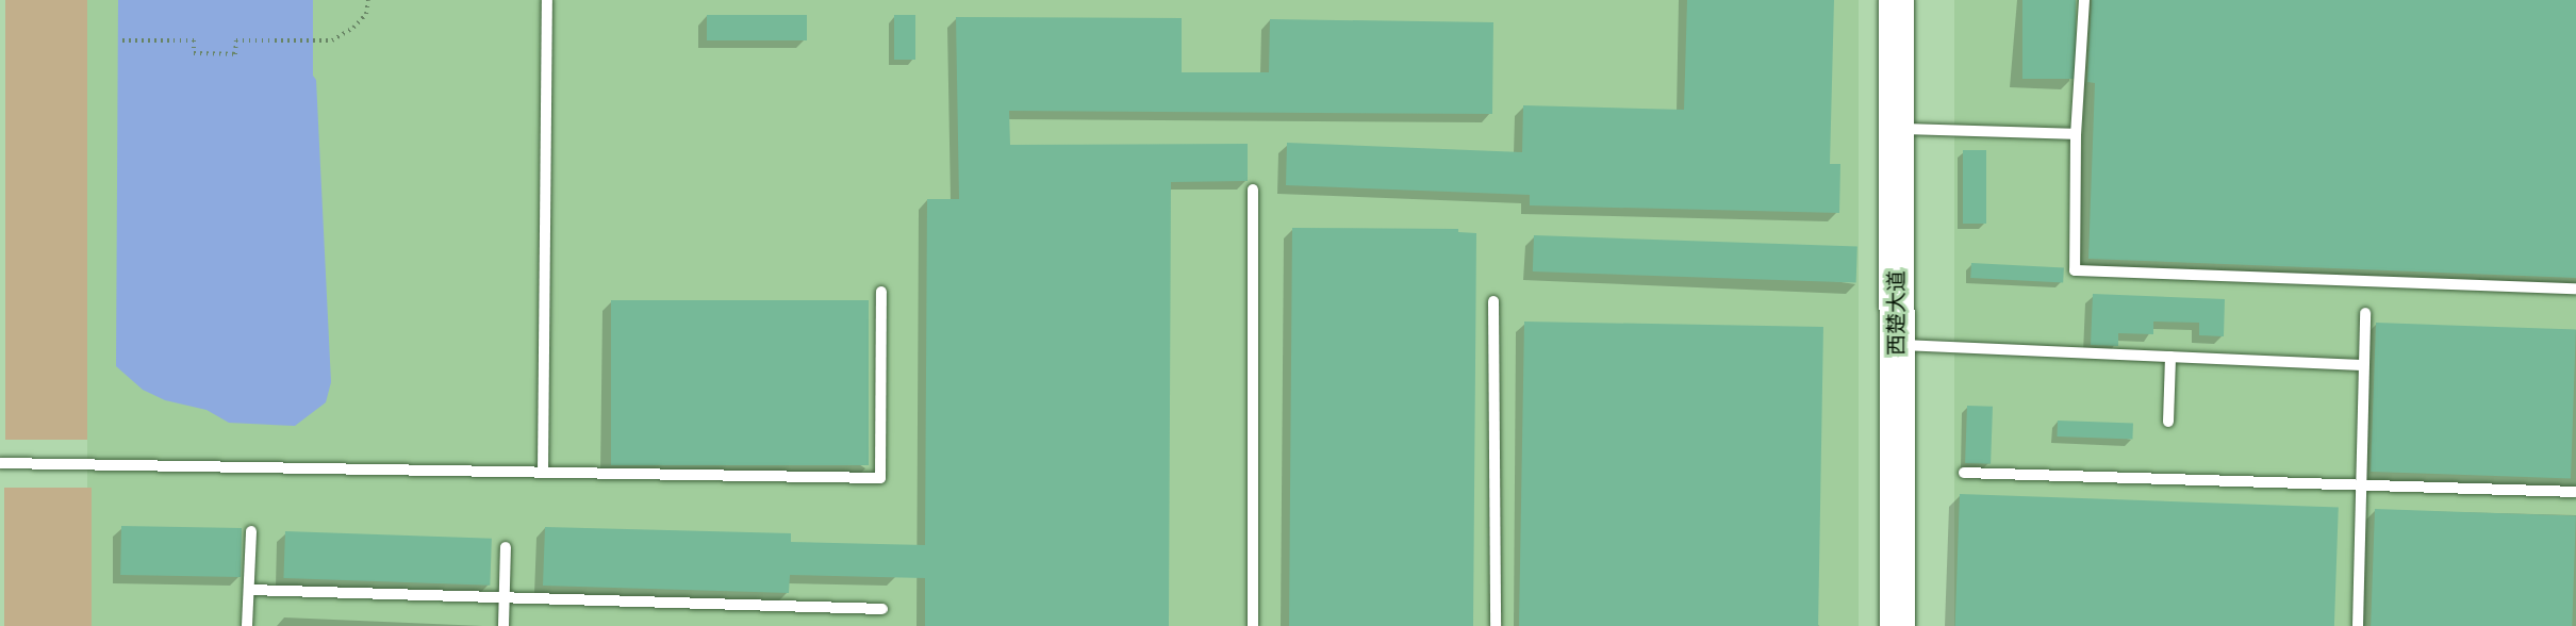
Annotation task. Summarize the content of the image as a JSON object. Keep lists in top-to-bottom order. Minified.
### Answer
{"streets":{"main road":["西楚大道"]}}
